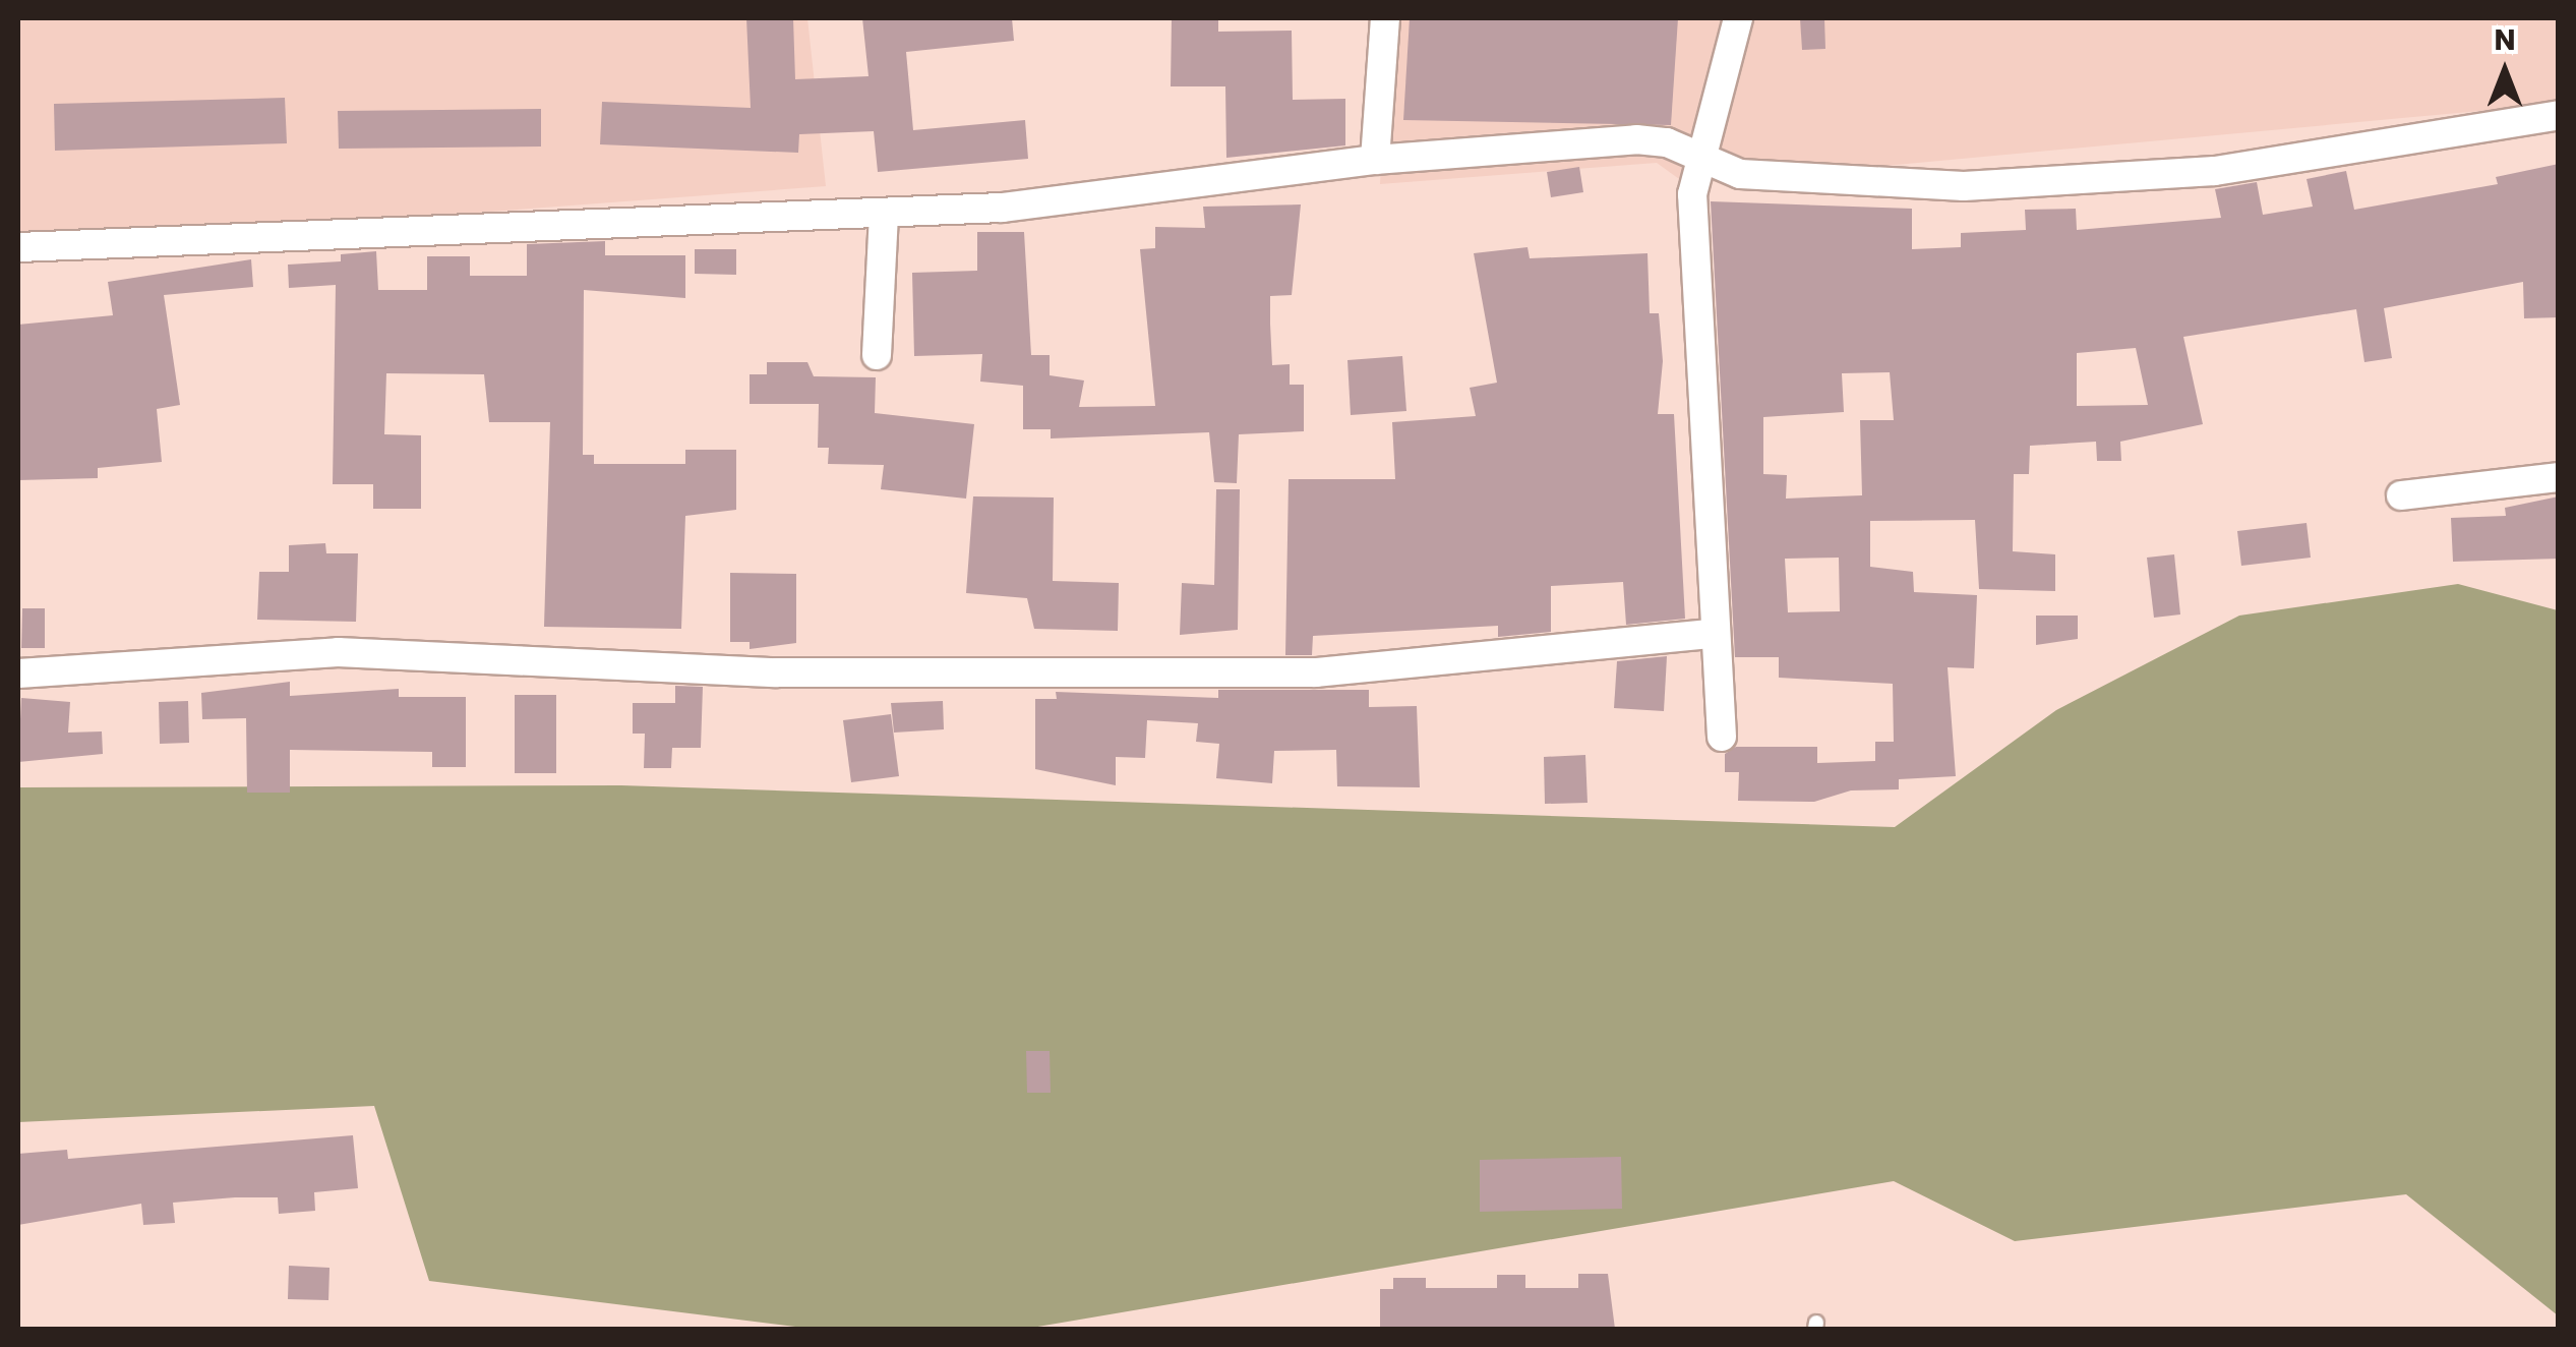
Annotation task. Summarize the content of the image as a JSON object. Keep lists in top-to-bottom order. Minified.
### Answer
{"north":"top"}
